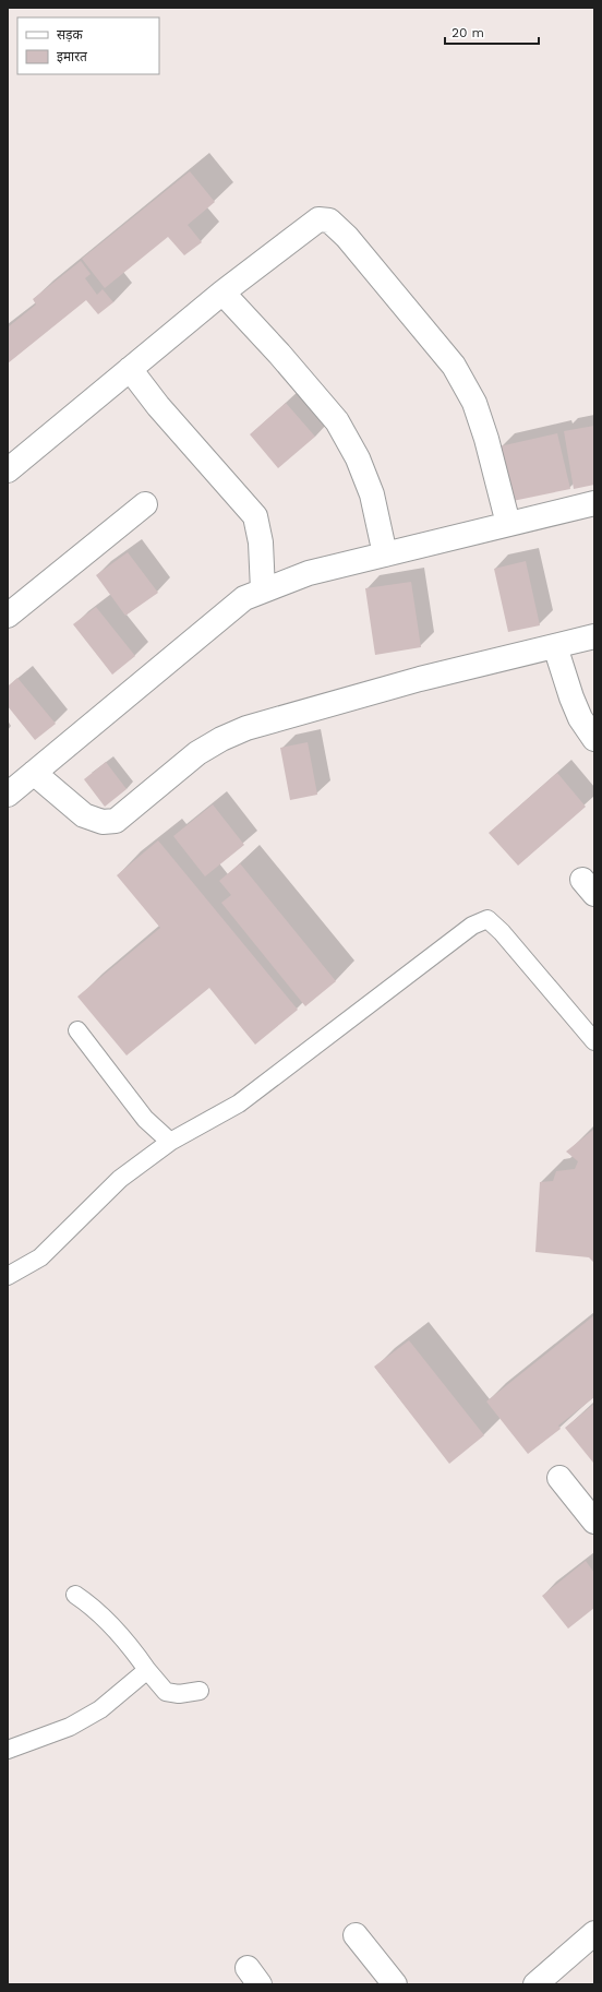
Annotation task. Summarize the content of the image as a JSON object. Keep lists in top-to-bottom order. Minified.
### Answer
{"legend":["सड़क","इमारत"],"scale_bar":"20 m"}
